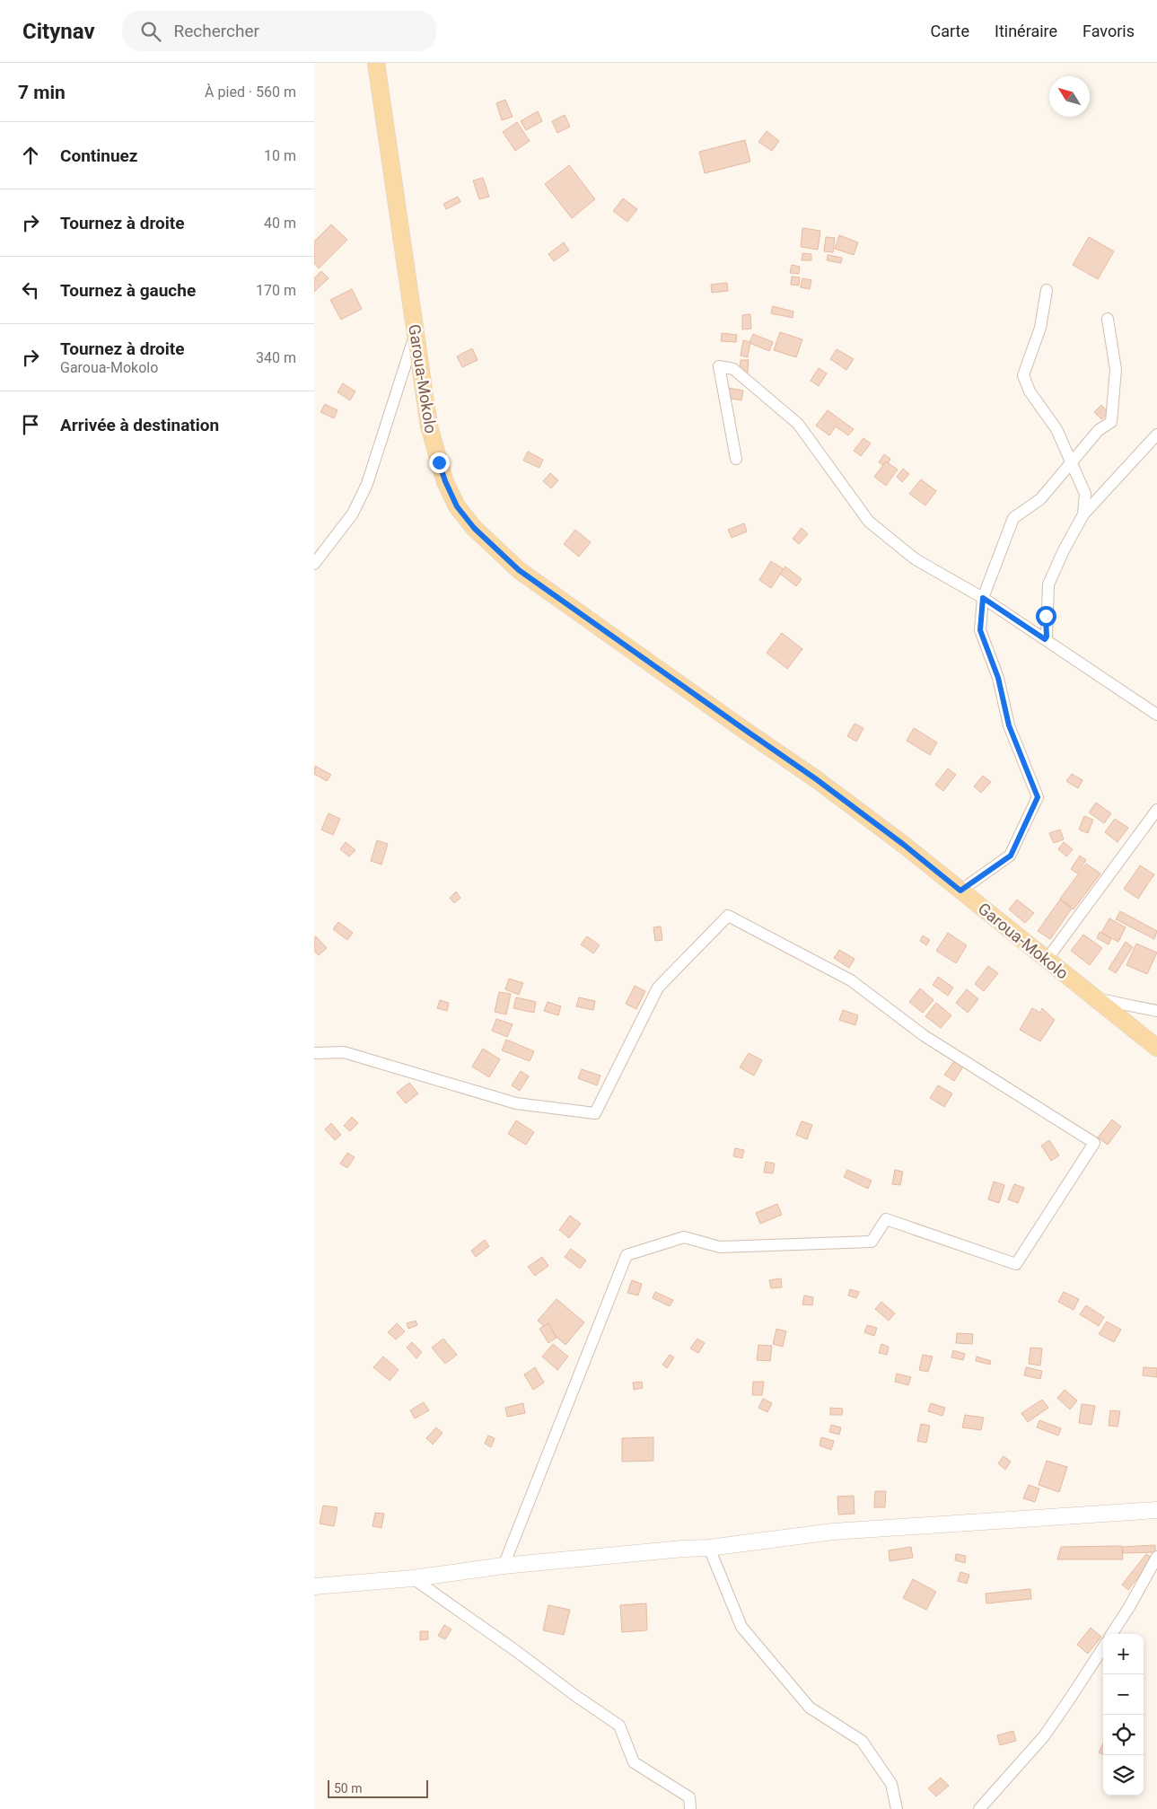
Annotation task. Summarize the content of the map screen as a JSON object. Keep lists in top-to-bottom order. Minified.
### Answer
{"streets":{"main road":["Garoua-Mokolo"]},"scale_bar":"50 m","north":"top left","page":{"header":"Citynav","search":"Rechercher","nav":["Carte","Itinéraire","Favoris"],"heading":["7 min","À pied · 560 m"],"list":[["Continuez","10 m"],["Tournez à droite","40 m"],["Tournez à gauche","170 m"],["Tournez à droite","Garoua-Mokolo","340 m"],"Arrivée à destination"],"map_buttons":["+","−"],"scale":"50 m"}}
